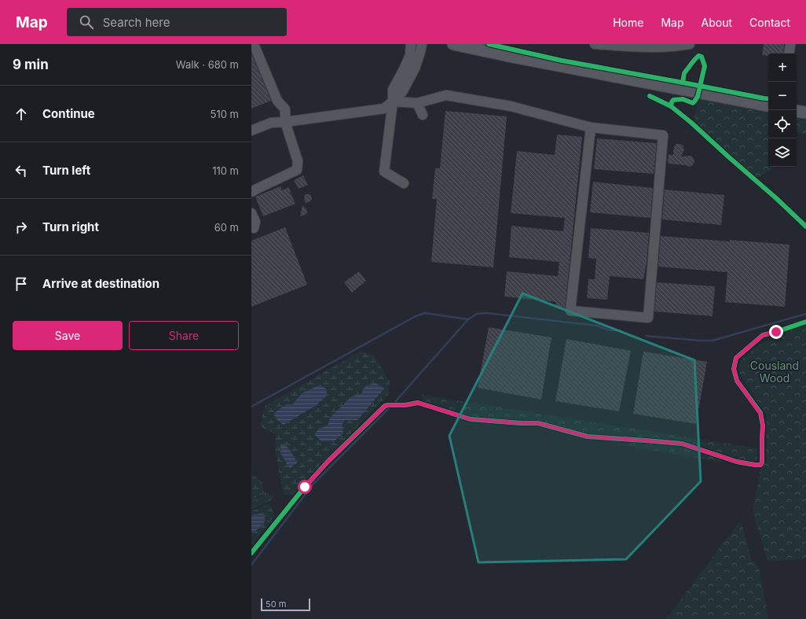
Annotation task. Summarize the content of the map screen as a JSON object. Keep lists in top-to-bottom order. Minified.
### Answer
{"parks":["Cousland Wood"],"scale_bar":"50 m","page":{"header":"Map","search":"Search here","nav":["Home","Map","About","Contact"],"heading":["9 min","Walk · 680 m"],"map_buttons":["+","−"],"list":[["Continue","510 m"],["Turn left","110 m"],["Turn right","60 m"],"Arrive at destination"],"buttons":["Save","Share"],"scale":"50 m"}}
